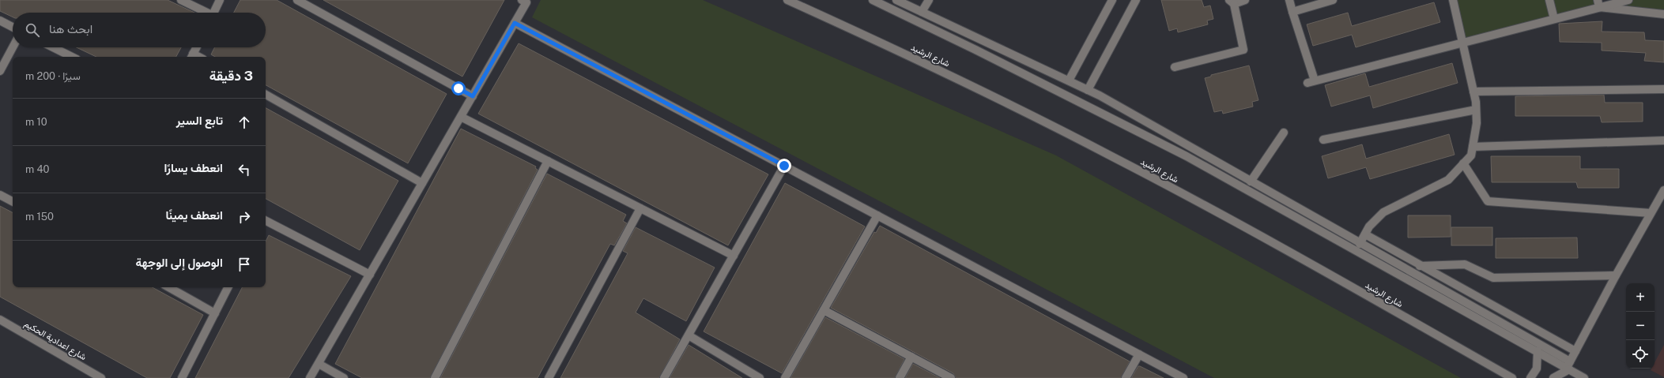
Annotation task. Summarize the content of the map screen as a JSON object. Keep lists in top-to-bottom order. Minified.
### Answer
{"streets":{"street":["شارع الرشيد","شارع اعدادية الحكيم"]},"page":{"search":"ابحث هنا","heading":["3 دقيقة","سيرًا · 200 m"],"list":[["تابع السير","10 m"],["انعطف يسارًا","40 m"],["انعطف يمينًا","150 m"],"الوصول إلى الوجهة"],"map_buttons":["+","−"]}}
